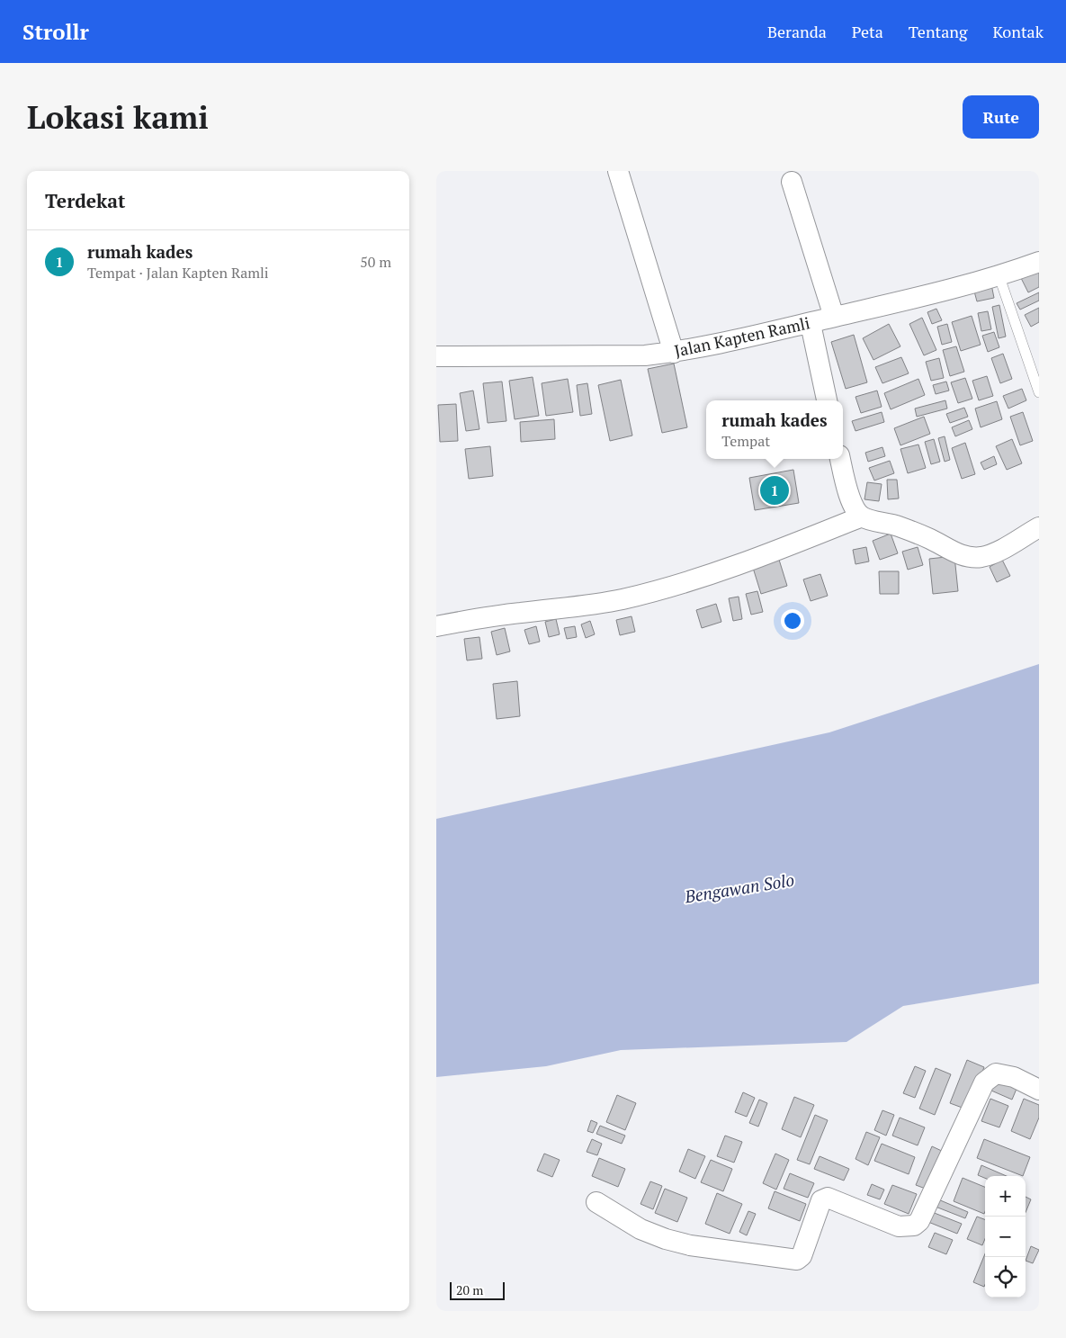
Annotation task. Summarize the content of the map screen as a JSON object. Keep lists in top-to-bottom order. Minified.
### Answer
{"streets":{"street":["Jalan Kapten Ramli"]},"water":["Bengawan Solo"],"scale_bar":"20 m","page":{"header":"Strollr","nav":["Beranda","Peta","Tentang","Kontak"],"buttons":"Rute","title":"Lokasi kami","heading":"Terdekat","list":[{"mark":"1","name":"rumah kades","note":"Tempat · Jalan Kapten Ramli","value":"50 m"}],"popup":["rumah kades","Tempat"],"pins":"1","map_buttons":["+","−"],"scale":"20 m"}}
